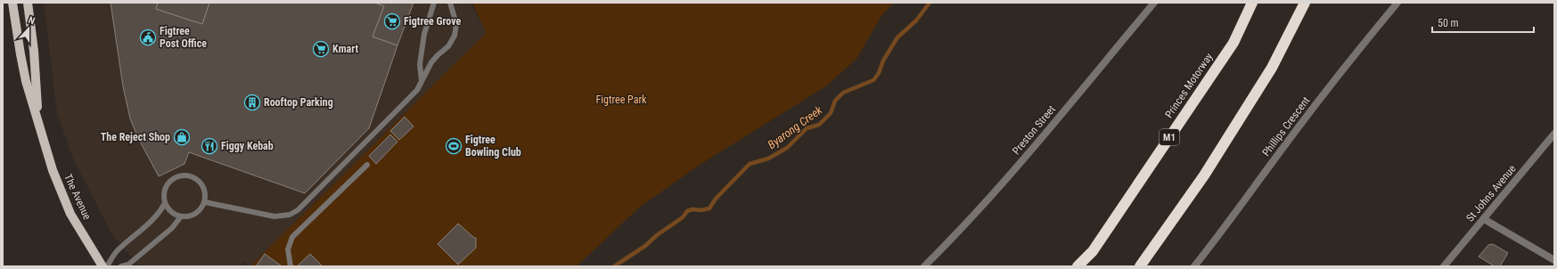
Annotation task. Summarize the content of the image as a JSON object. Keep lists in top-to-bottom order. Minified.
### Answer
{"streets":{"highway":["Princes Motorway","M1"],"main road":["The Avenue"],"street":["Phillips Crescent","Preston Street","St Johns Avenue"]},"water":["Byarong Creek"],"parks":["Figtree Park"],"places":{"supermarket":["Figtree Grove","Kmart"],"public building":["Figtree Post Office"],"building":["Rooftop Parking"],"shop":["The Reject Shop"],"restaurant":["Figgy Kebab"],"sports":["Figtree Bowling Club"]},"scale_bar":"50 m","north":"top"}
